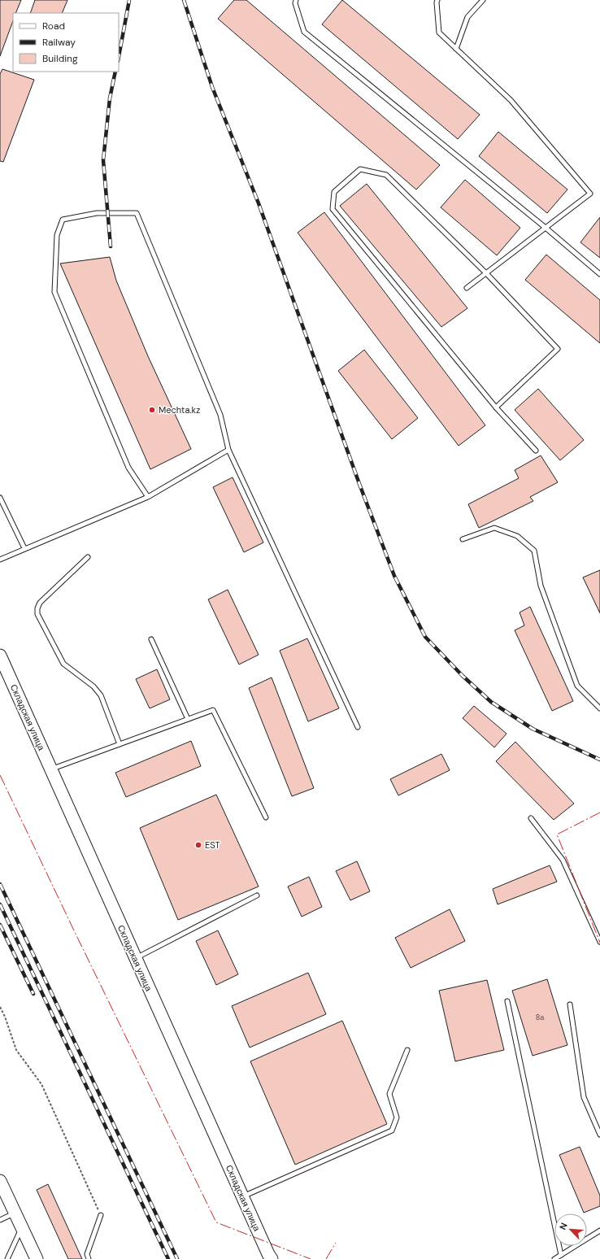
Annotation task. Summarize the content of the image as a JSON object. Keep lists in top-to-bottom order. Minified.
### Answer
{"streets":{"main road":["Складская улица"]},"places":["Mechta.kz","EST"],"house_numbers":["8а"],"legend":["Road","Railway","Building"],"north":"top left"}
